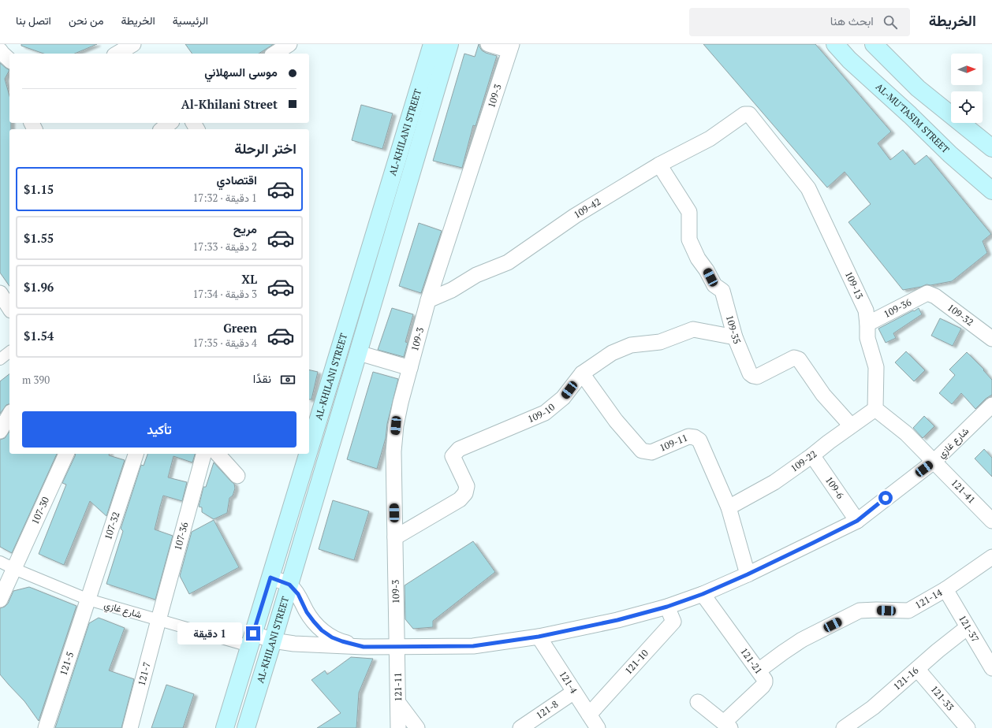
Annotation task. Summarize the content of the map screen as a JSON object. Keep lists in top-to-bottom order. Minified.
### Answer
{"streets":{"main road":["AL-MU'TASIM STREET","AL-KHILANI STREET"],"street":["109-3","109-42","109-13","109-36","109-32","109-35","109-10","شارع غازي","109-11","109-22","109-6","121-41","107-30","107-32","107-36","121-14","121-37","121-21","121-10","121-5","121-7","121-16","121-4","121-11","121-33","121-8"]},"crossings":[["109-3","109-42"],["109-3","109-10"],["109-3","شارع غازي"],["109-3","121-11"],["AL-KHILANI STREET","شارع غازي"],["109-42","109-13"],["109-42","109-35"],["109-13","109-36"],["109-13","109-22"],["109-36","109-32"],["109-35","109-10"],["109-35","109-22"],["109-10","109-11"],["شارع غازي","109-11"],["شارع غازي","109-6"],["شارع غازي","121-41"],["شارع غازي","107-30"],["شارع غازي","107-32"],["شارع غازي","107-36"],["شارع غازي","121-21"],["شارع غازي","121-10"],["شارع غازي","121-5"],["شارع غازي","121-7"],["شارع غازي","121-4"],["شارع غازي","121-11"],["109-11","109-22"],["109-22","109-6"],["107-32","121-5"],["107-36","121-7"],["121-14","121-37"],["121-14","121-21"],["121-37","121-16"],["121-10","121-4"],["121-16","121-33"],["121-4","121-8"]],"north":"right","page":{"header":"الخريطة","search":"ابحث هنا","nav":["الرئيسية","الخريطة","من نحن","اتصل بنا"],"banner":["موسى السهلاني","Al-Khilani Street"],"heading":"اختر الرحلة","list":[{"name":"اقتصادي","note":"1 دقيقة · 17:32","value":"$1.15"},{"name":"مريح","note":"2 دقيقة · 17:33","value":"$1.55"},{"name":"XL","note":"3 دقيقة · 17:34","value":"$1.96"},{"name":"Green","note":"4 دقيقة · 17:35","value":"$1.54"}],"pay":["نقدًا","390 m"],"buttons":"تأكيد","bubble":"1 دقيقة"}}
